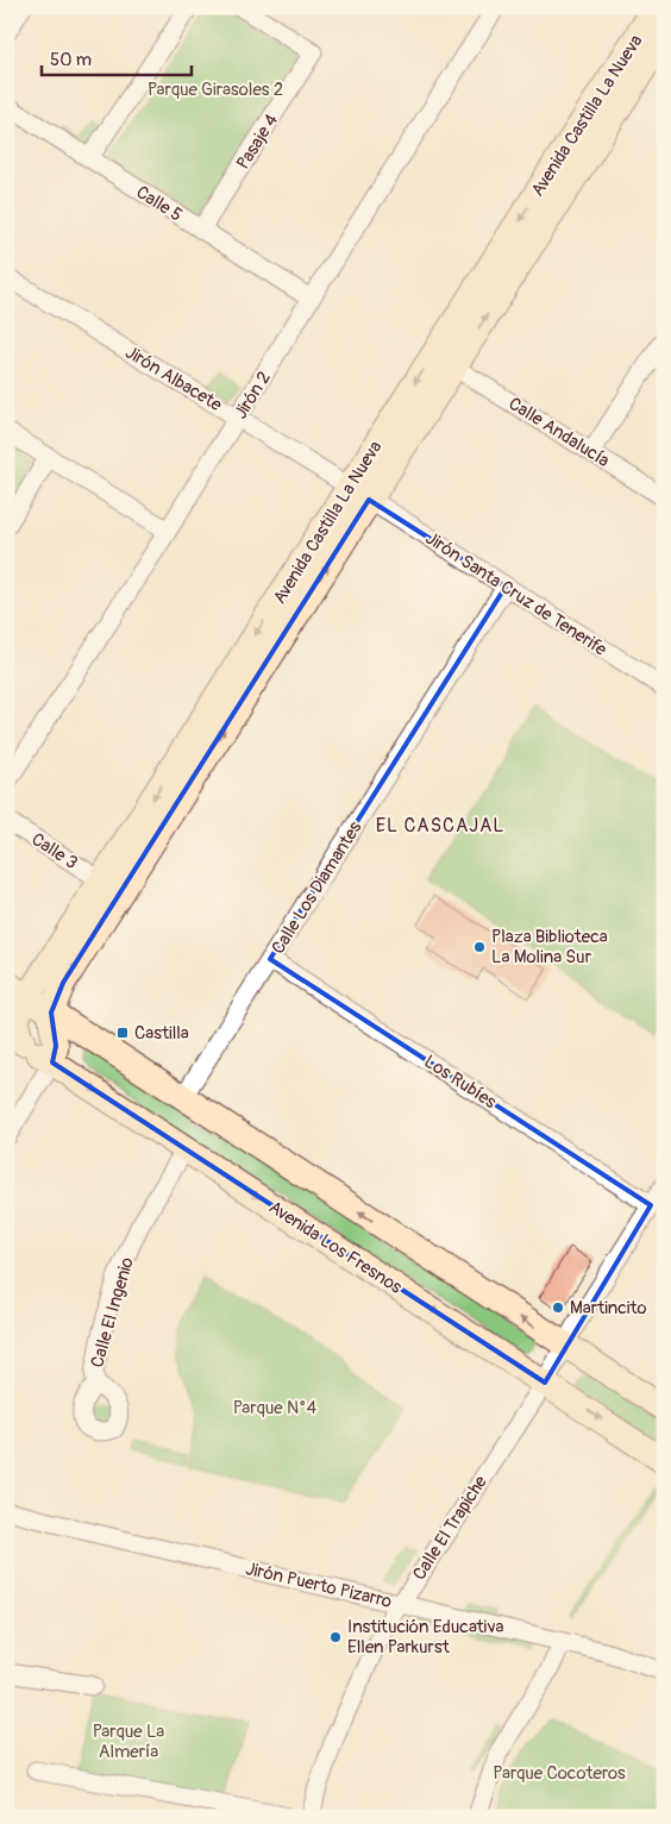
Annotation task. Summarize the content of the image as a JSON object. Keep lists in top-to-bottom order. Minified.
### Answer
{"streets":{"street":["Avenida Castilla La Nueva","Pasaje 4","Calle 5","Jirón Albacete","Jirón 2","Calle Andalucía","Jirón Santa Cruz de Tenerife","Calle 3","Calle Los Diamantes","Los Rubíes","Avenida Los Fresnos","Calle El Ingenio","Calle El Trapiche","Jirón Puerto Pizarro"]},"crossings":[["Avenida Castilla La Nueva","Jirón Albacete"],["Avenida Castilla La Nueva","Calle Andalucía"],["Avenida Castilla La Nueva","Jirón Santa Cruz de Tenerife"],["Avenida Castilla La Nueva","Calle 3"],["Avenida Castilla La Nueva","Avenida Los Fresnos"],["Pasaje 4","Calle 5"],["Calle 5","Jirón 2"],["Jirón Albacete","Jirón 2"],["Jirón Albacete","Jirón Santa Cruz de Tenerife"],["Jirón Santa Cruz de Tenerife","Calle Los Diamantes"],["Calle Los Diamantes","Los Rubíes"],["Los Rubíes","Calle El Trapiche"],["Avenida Los Fresnos","Calle El Ingenio"],["Avenida Los Fresnos","Calle El Trapiche"],["Calle El Trapiche","Jirón Puerto Pizarro"]],"districts":["EL CASCAJAL"],"parks":["Parque Girasoles 2","Parque N°4","Parque La Almería","Parque Cocoteros"],"places":{"other":["Plaza Biblioteca La Molina Sur","Martincito","Institución Educativa Ellen Parkurst"],"transit":["Castilla"]},"scale_bar":"50 m"}
